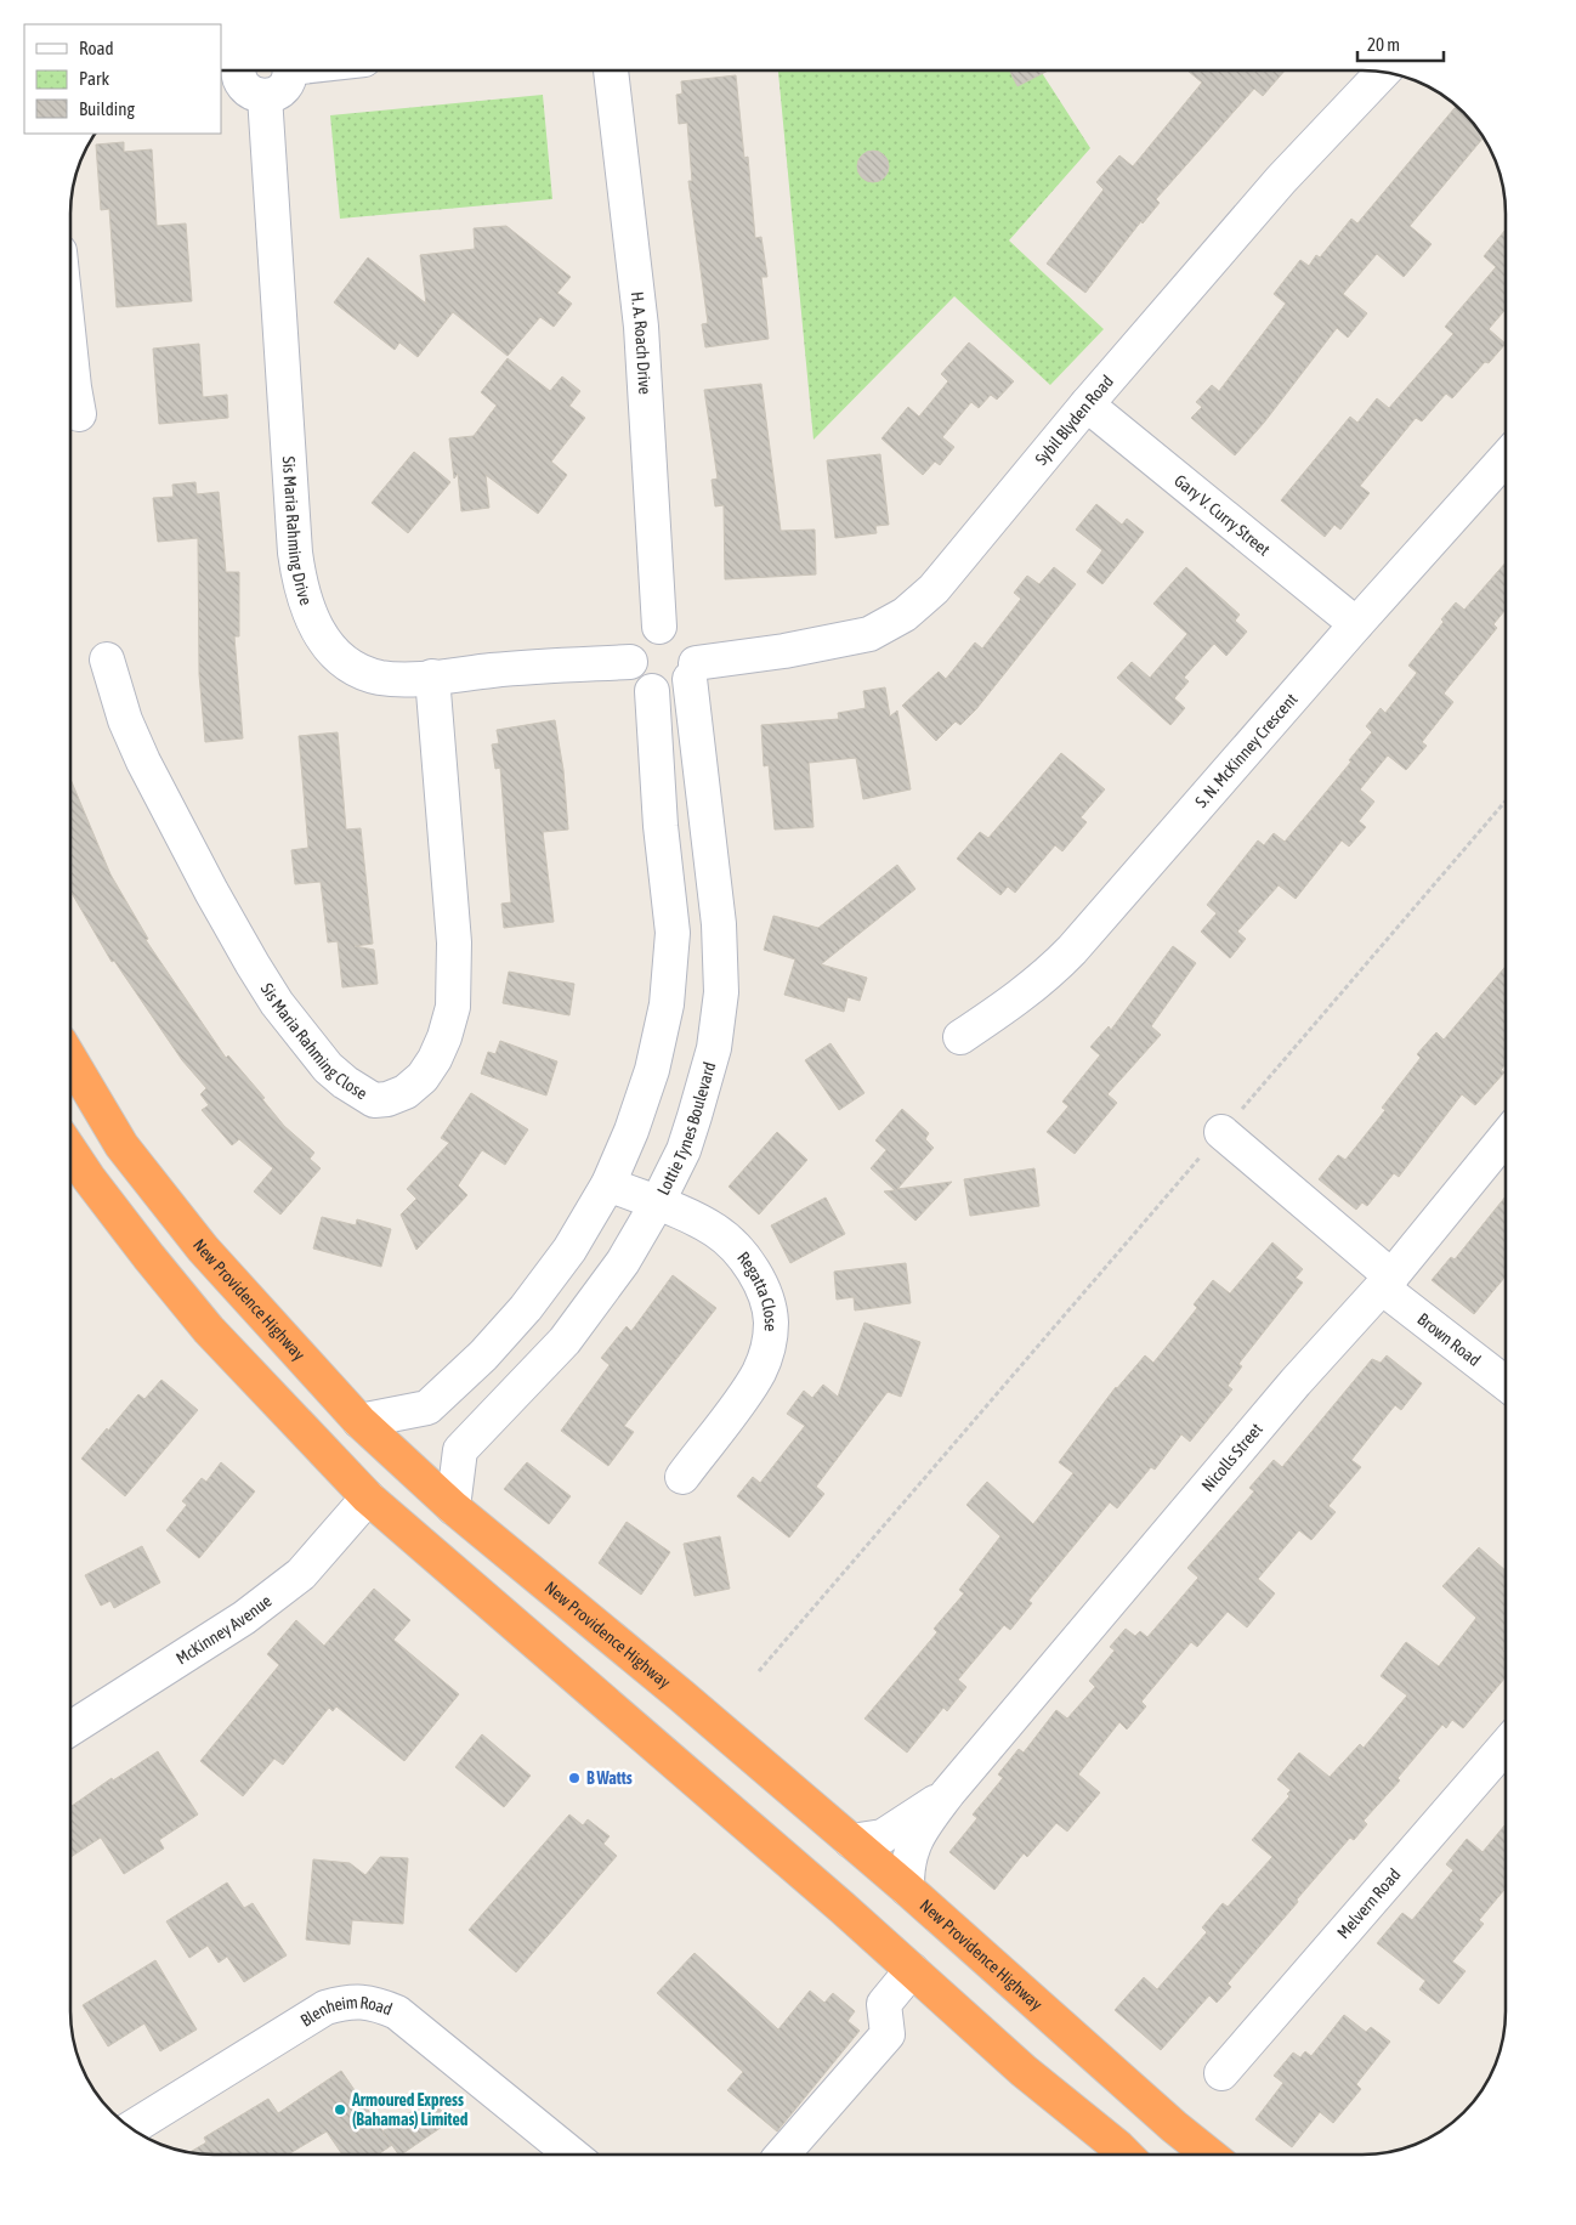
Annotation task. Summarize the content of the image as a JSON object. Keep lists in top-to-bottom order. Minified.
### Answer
{"streets":{"highway":["New Providence Highway"],"street":["H. A. Roach Drive","Sybil Blyden Road","Gary V. Curry Street","Sis Maria Rahming Drive","S. N. McKinney Crescent","Sis Maria Rahming Close","Lottie Tynes Boulevard","Regatta Close","Brown Road","Nicolls Street","McKinney Avenue","Melvern Road","Blenheim Road"]},"crossings":[["H. A. Roach Drive","Sybil Blyden Road"],["H. A. Roach Drive","Sis Maria Rahming Drive"],["H. A. Roach Drive","Lottie Tynes Boulevard"],["Sybil Blyden Road","Gary V. Curry Street"],["Sybil Blyden Road","Sis Maria Rahming Drive"],["Sybil Blyden Road","Lottie Tynes Boulevard"],["Gary V. Curry Street","S. N. McKinney Crescent"],["Sis Maria Rahming Drive","Sis Maria Rahming Close"],["Sis Maria Rahming Drive","Lottie Tynes Boulevard"],["Lottie Tynes Boulevard","Regatta Close"],["Lottie Tynes Boulevard","New Providence Highway"],["Brown Road","Nicolls Street"]],"places":["B Watts","Armoured Express (Bahamas) Limited"],"legend":["Road","Park","Building"],"scale_bar":"20 m"}
